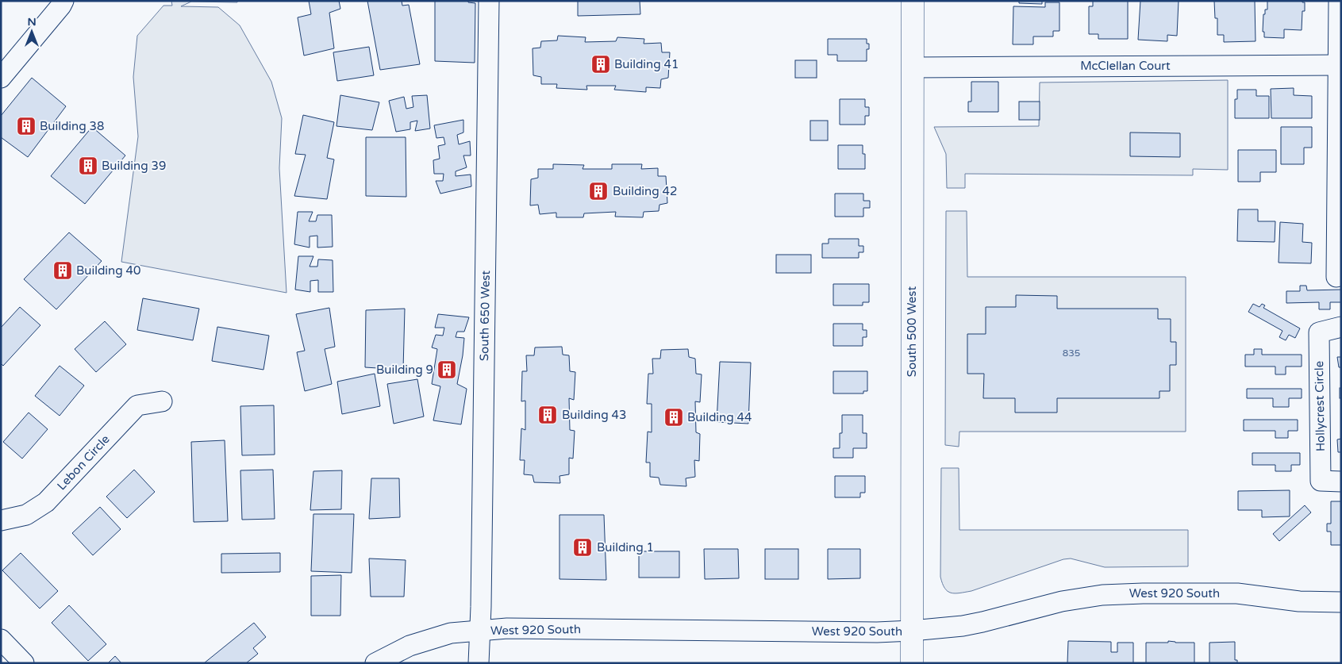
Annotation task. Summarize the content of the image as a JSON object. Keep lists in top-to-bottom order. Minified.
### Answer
{"streets":{"main road":["South 500 West"],"street":["McClellan Court","South 650 West","Hollycrest Circle","Lebon Circle","West 920 South"]},"crossings":[["McClellan Court","South 500 West"],["South 650 West","West 920 South"],["South 500 West","West 920 South"]],"places":{"building":["Building 41","Building 38","Building 39","Building 42","Building 40","Building 9","Building 43","Building 44","Building 1"]},"house_numbers":["835"],"north":"top"}
